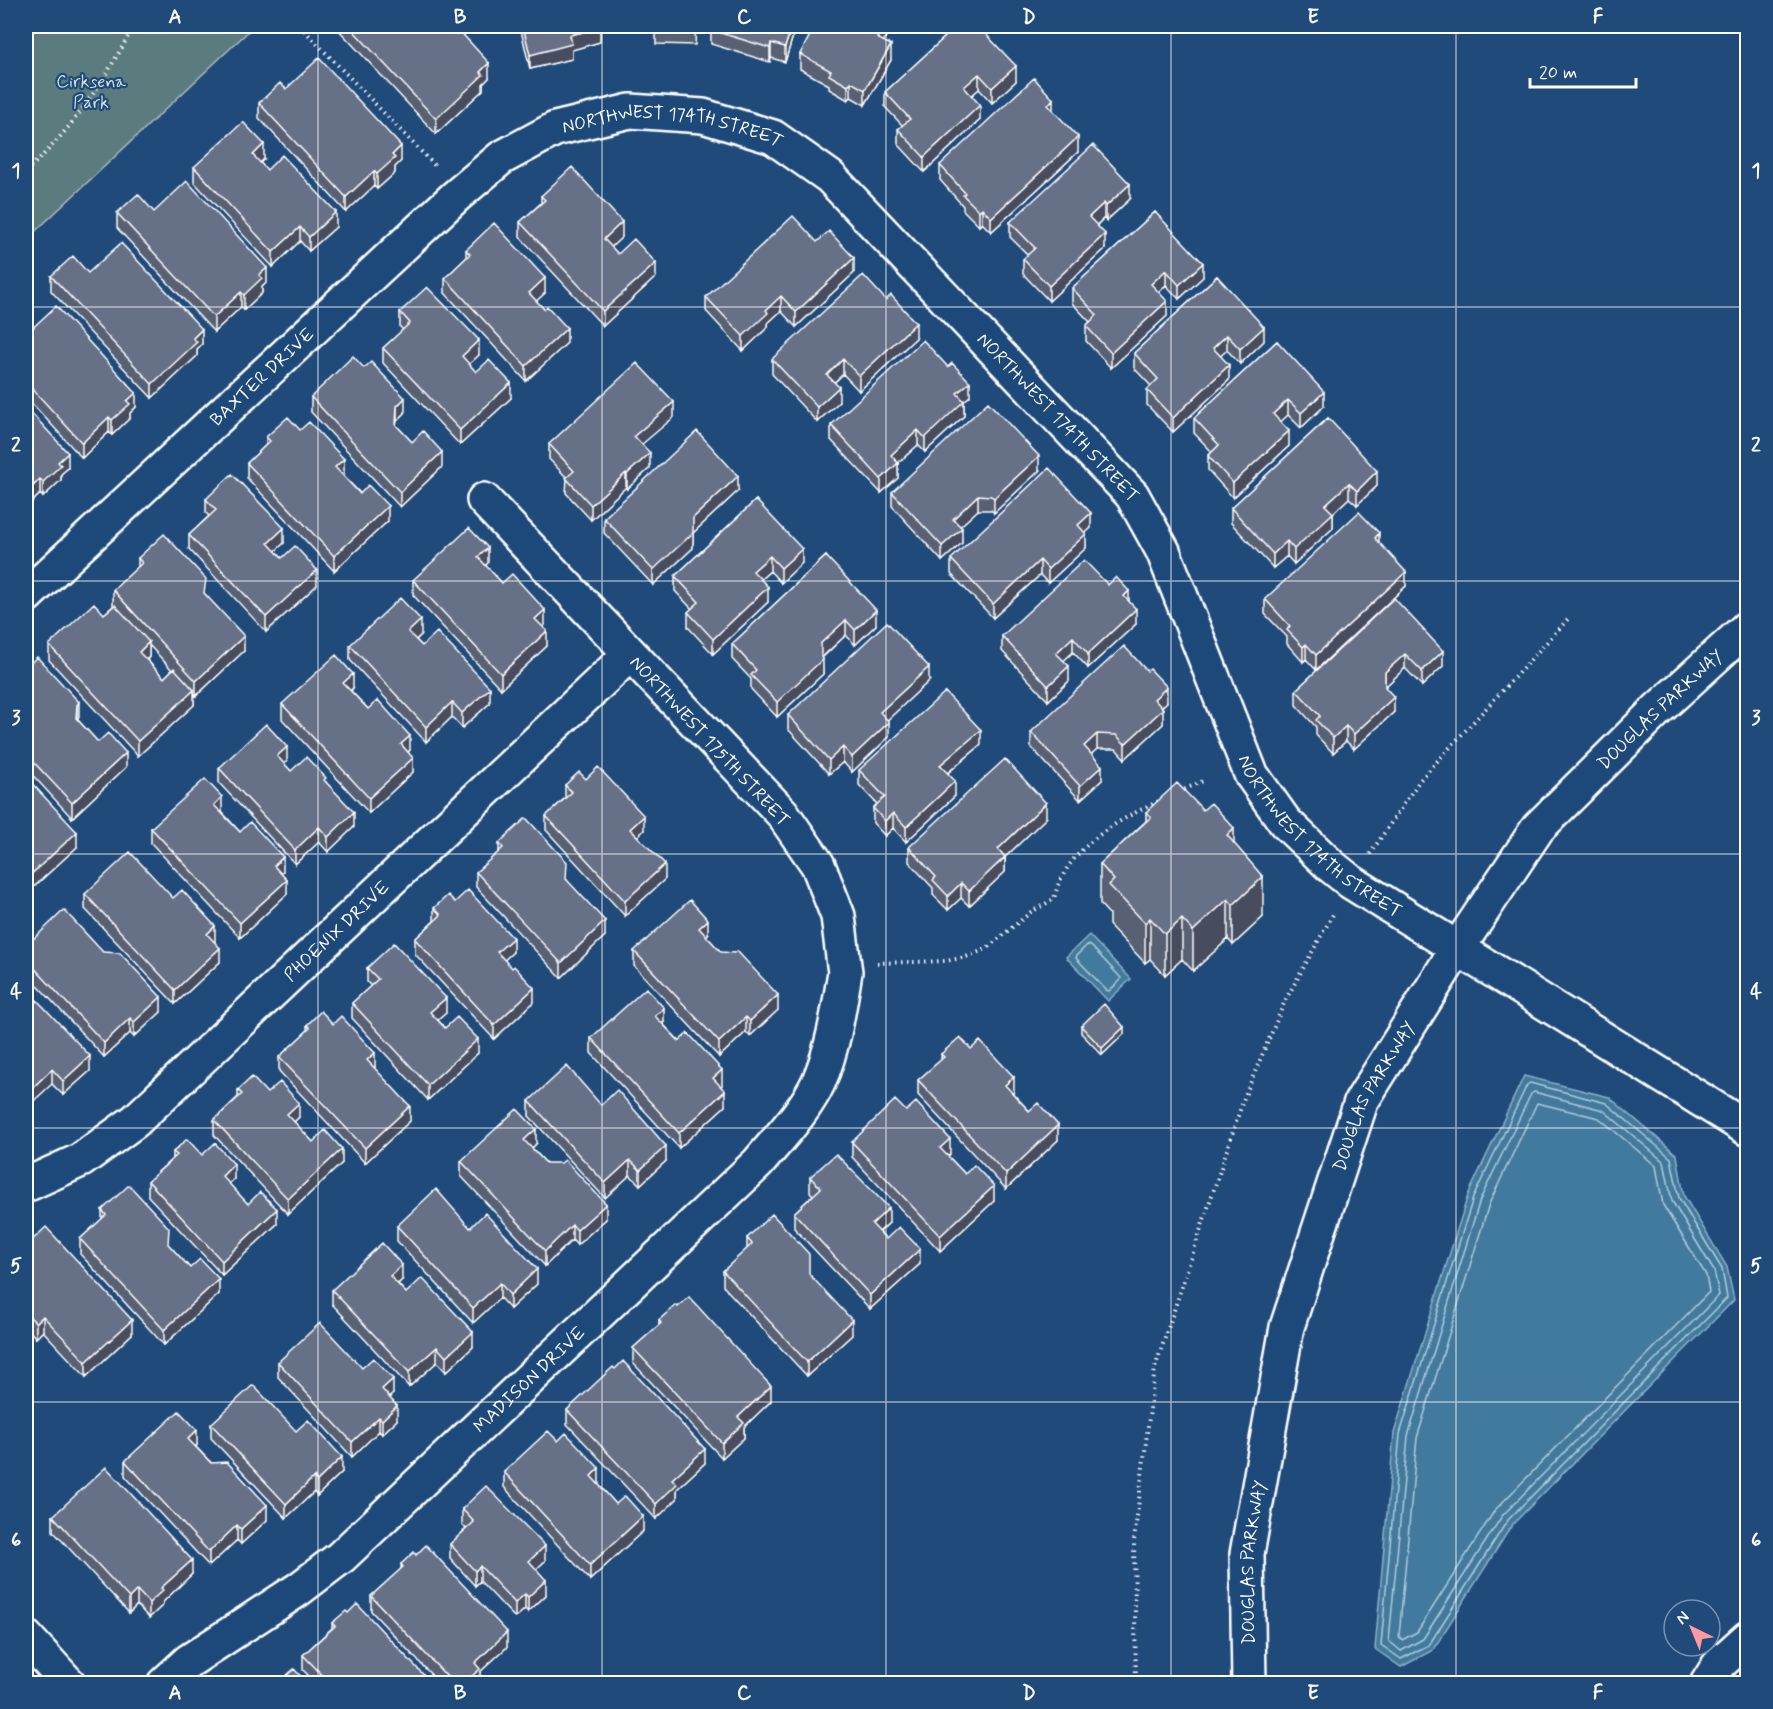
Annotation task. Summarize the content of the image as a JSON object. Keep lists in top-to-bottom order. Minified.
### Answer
{"streets":{"street":["NORTHWEST 174TH STREET","BAXTER DRIVE","DOUGLAS PARKWAY","NORTHWEST 175TH STREET","PHOENIX DRIVE","MADISON DRIVE"]},"crossings":[["NORTHWEST 174TH STREET","BAXTER DRIVE"],["NORTHWEST 174TH STREET","DOUGLAS PARKWAY"],["NORTHWEST 175TH STREET","PHOENIX DRIVE"],["NORTHWEST 175TH STREET","MADISON DRIVE"]],"parks":["Cirksena Park"],"scale_bar":"20 m","north":"top left","grid":{"columns":["A","B","C","D","E","F"],"rows":["1","2","3","4","5","6"]}}
